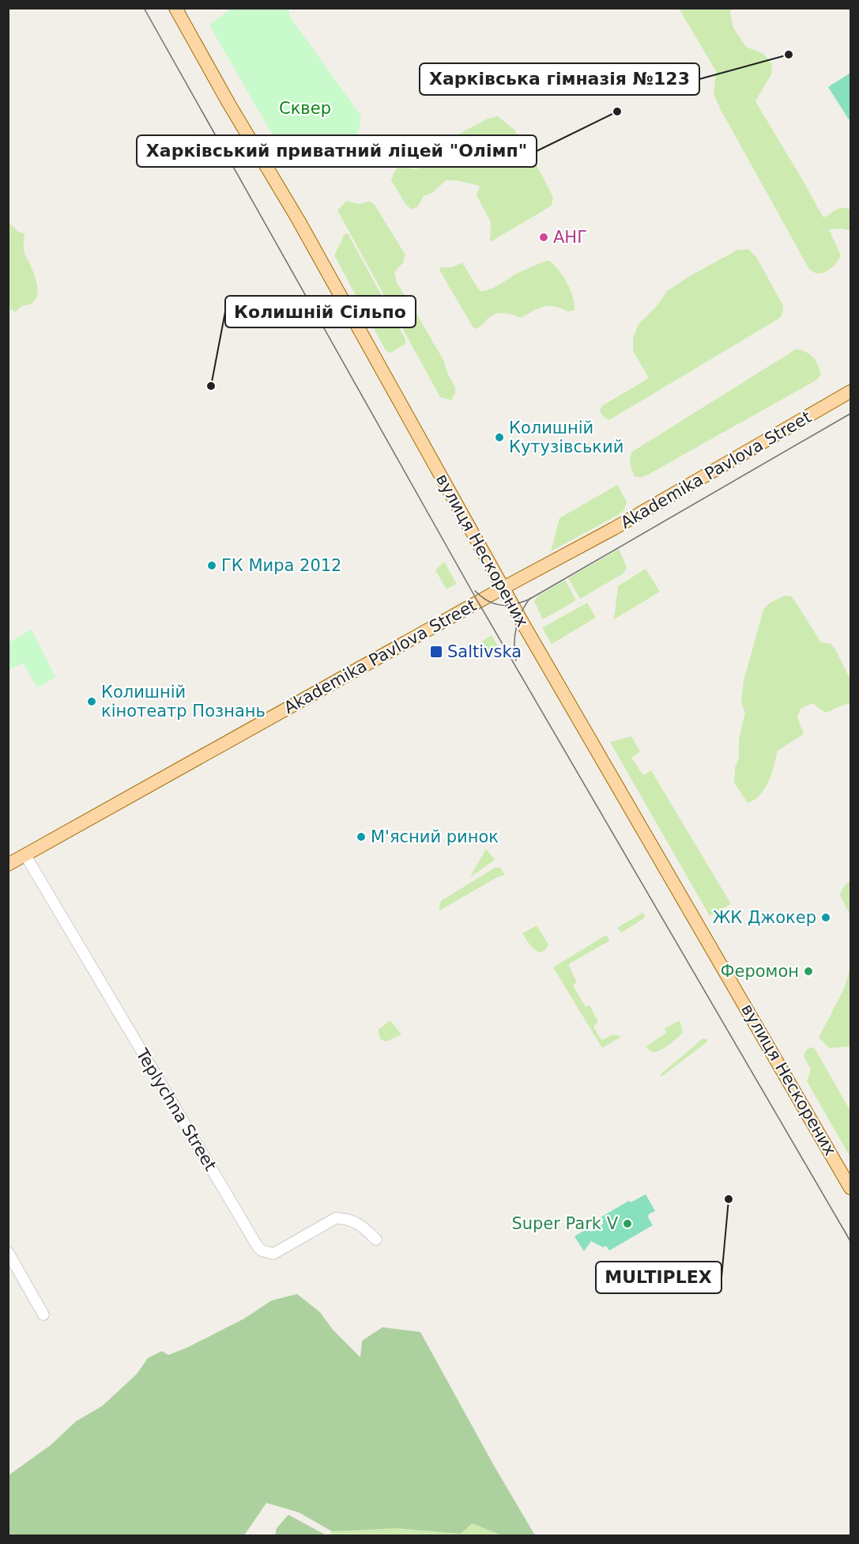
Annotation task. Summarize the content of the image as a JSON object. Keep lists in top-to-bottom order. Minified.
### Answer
{"streets":{"main road":["Akademika Pavlova Street","вулиця Нескорених"],"street":["Teplychna Street"]},"crossings":[["Akademika Pavlova Street","вулиця Нескорених"],["Akademika Pavlova Street","Teplychna Street"]],"parks":["Сквер"],"places":{"other":["Харківська гімназія №123","Харківський приватний ліцей \"Олімп\"","АНГ","Колишній Сільпо","Колишній Кутузівський","ГК Мира 2012","Колишній кінотеатр Познань","М'ясний ринок","ЖК Джокер","Феромон","MULTIPLEX","Super Park V"],"transit":["Saltivska"]}}
